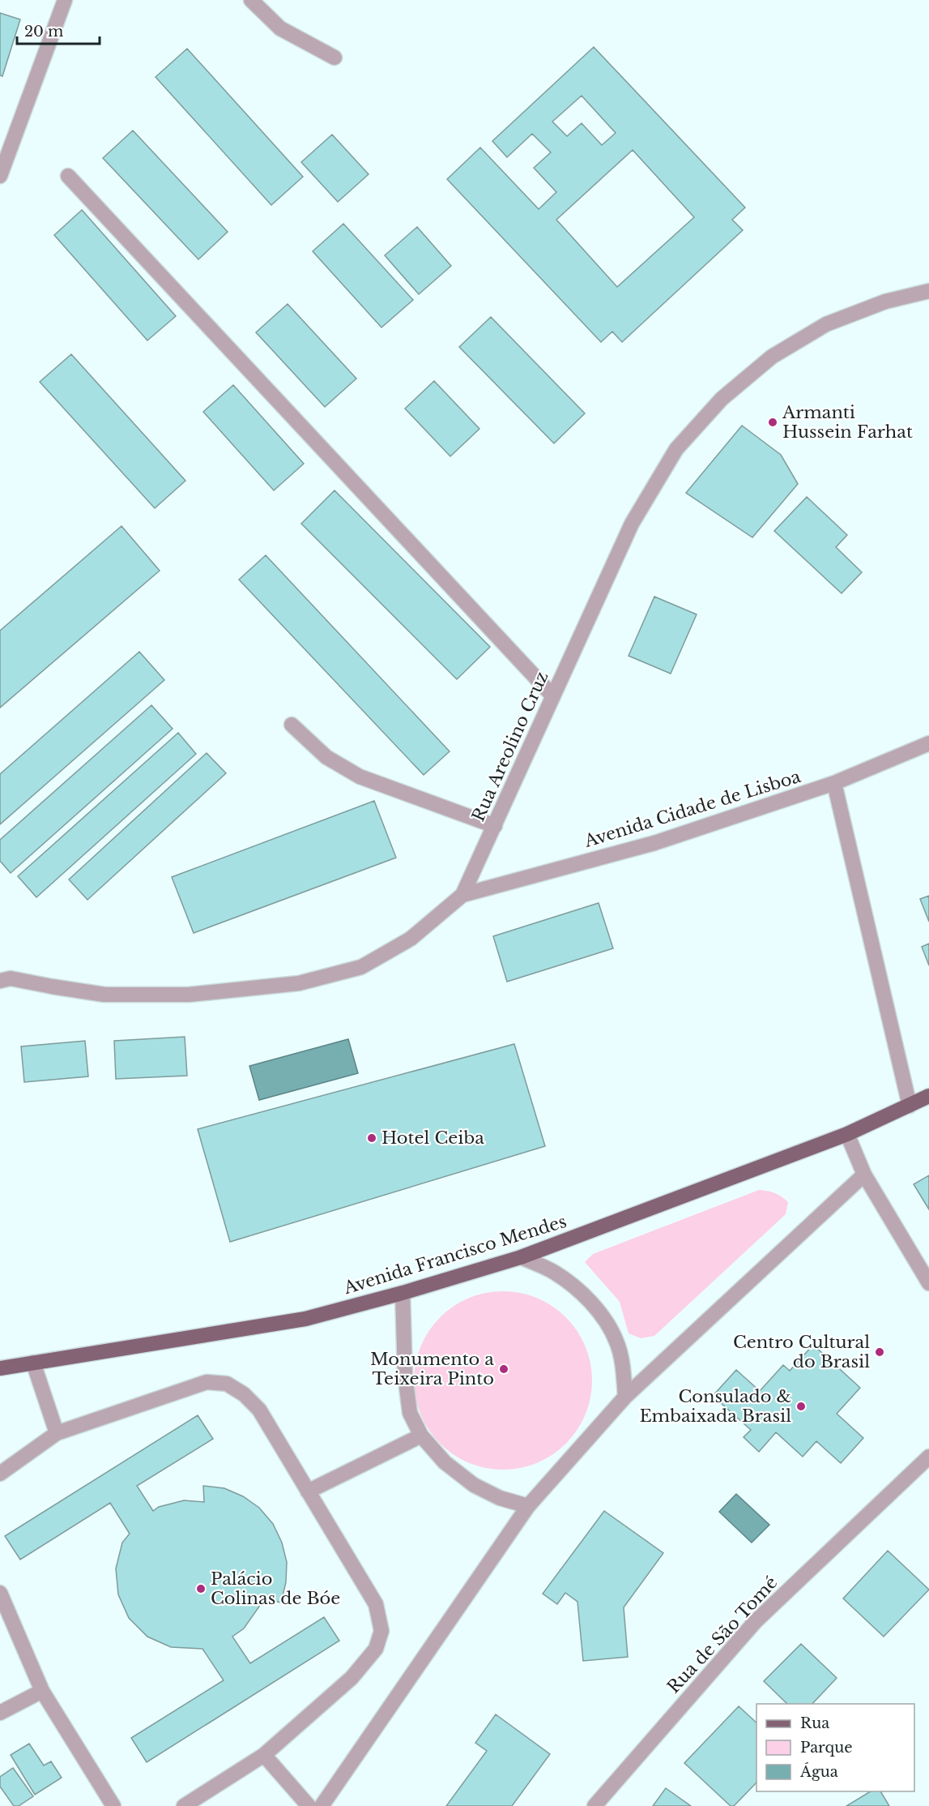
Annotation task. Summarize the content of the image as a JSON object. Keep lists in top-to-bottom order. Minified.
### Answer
{"streets":{"main road":["Avenida Francisco Mendes"],"street":["Rua Areolino Cruz","Avenida Cidade de Lisboa","Rua de São Tomé"]},"crossings":[["Rua Areolino Cruz","Avenida Cidade de Lisboa"]],"places":["Armanti Hussein Farhat","Hotel Ceiba","Centro Cultural do Brasil","Monumento a Teixeira Pinto","Consulado & Embaixada Brasil","Palácio Colinas de Bóe"],"legend":["Rua","Parque","Água"],"scale_bar":"20 m"}
